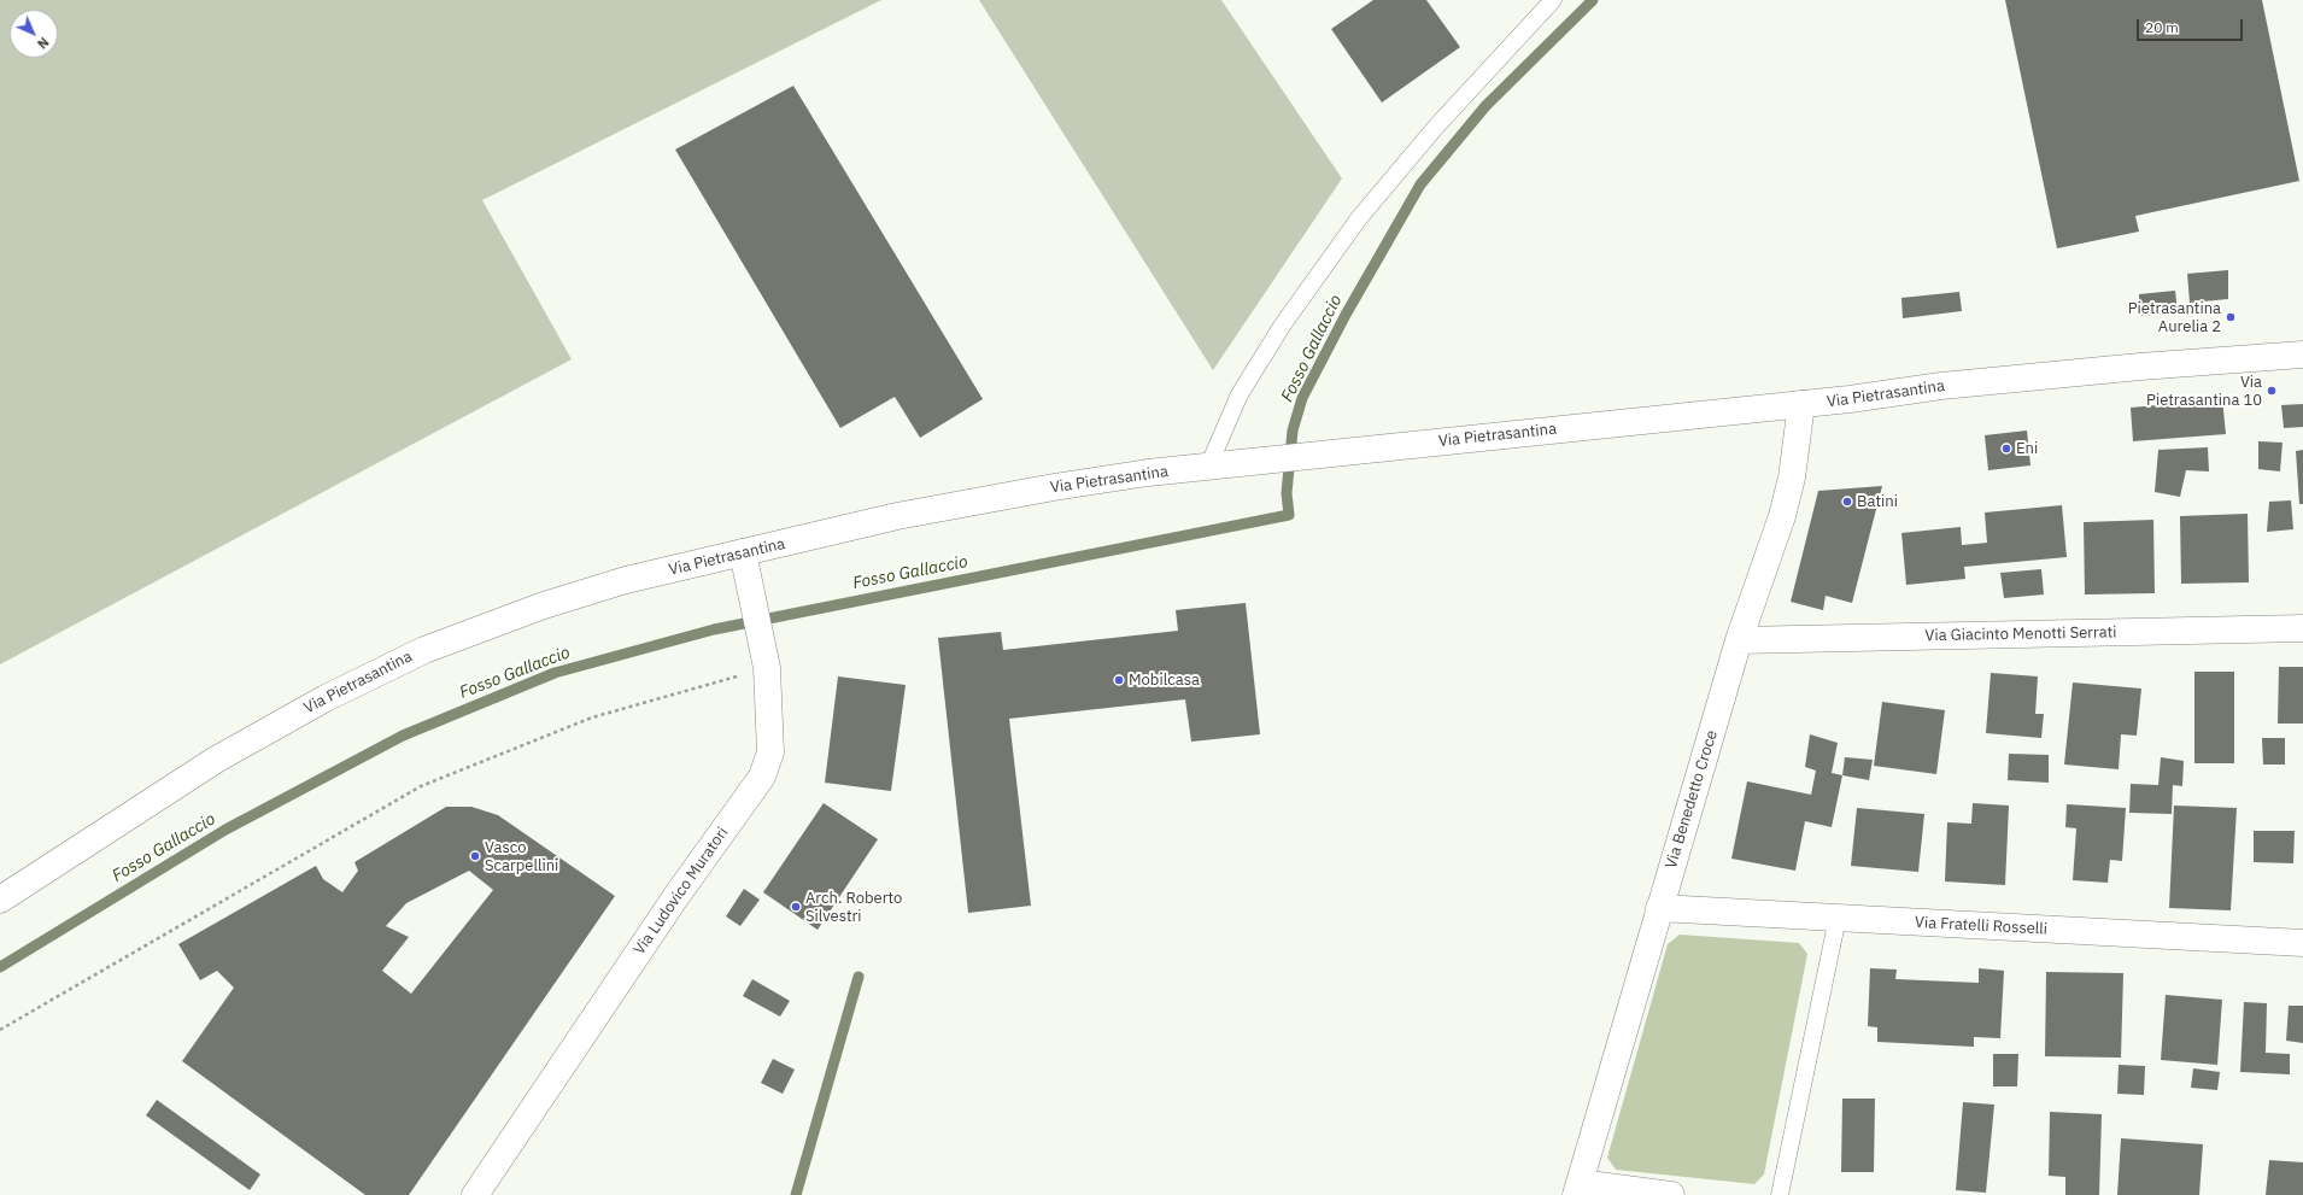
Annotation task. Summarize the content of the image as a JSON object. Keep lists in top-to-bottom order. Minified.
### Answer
{"streets":{"street":["Via Pietrasantina","Via Giacinto Menotti Serrati","Via Benedetto Croce","Via Ludovico Muratori","Via Fratelli Rosselli"]},"crossings":[["Via Pietrasantina","Via Benedetto Croce"],["Via Pietrasantina","Via Ludovico Muratori"],["Via Giacinto Menotti Serrati","Via Benedetto Croce"],["Via Benedetto Croce","Via Fratelli Rosselli"]],"water":["Fosso Gallaccio"],"places":["Pietrasantina Aurelia 2","Via Pietrasantina 10","Eni","Batini","Mobilcasa","Vasco Scarpellini","Arch. Roberto Silvestri"],"scale_bar":"20 m","north":"bottom right"}
